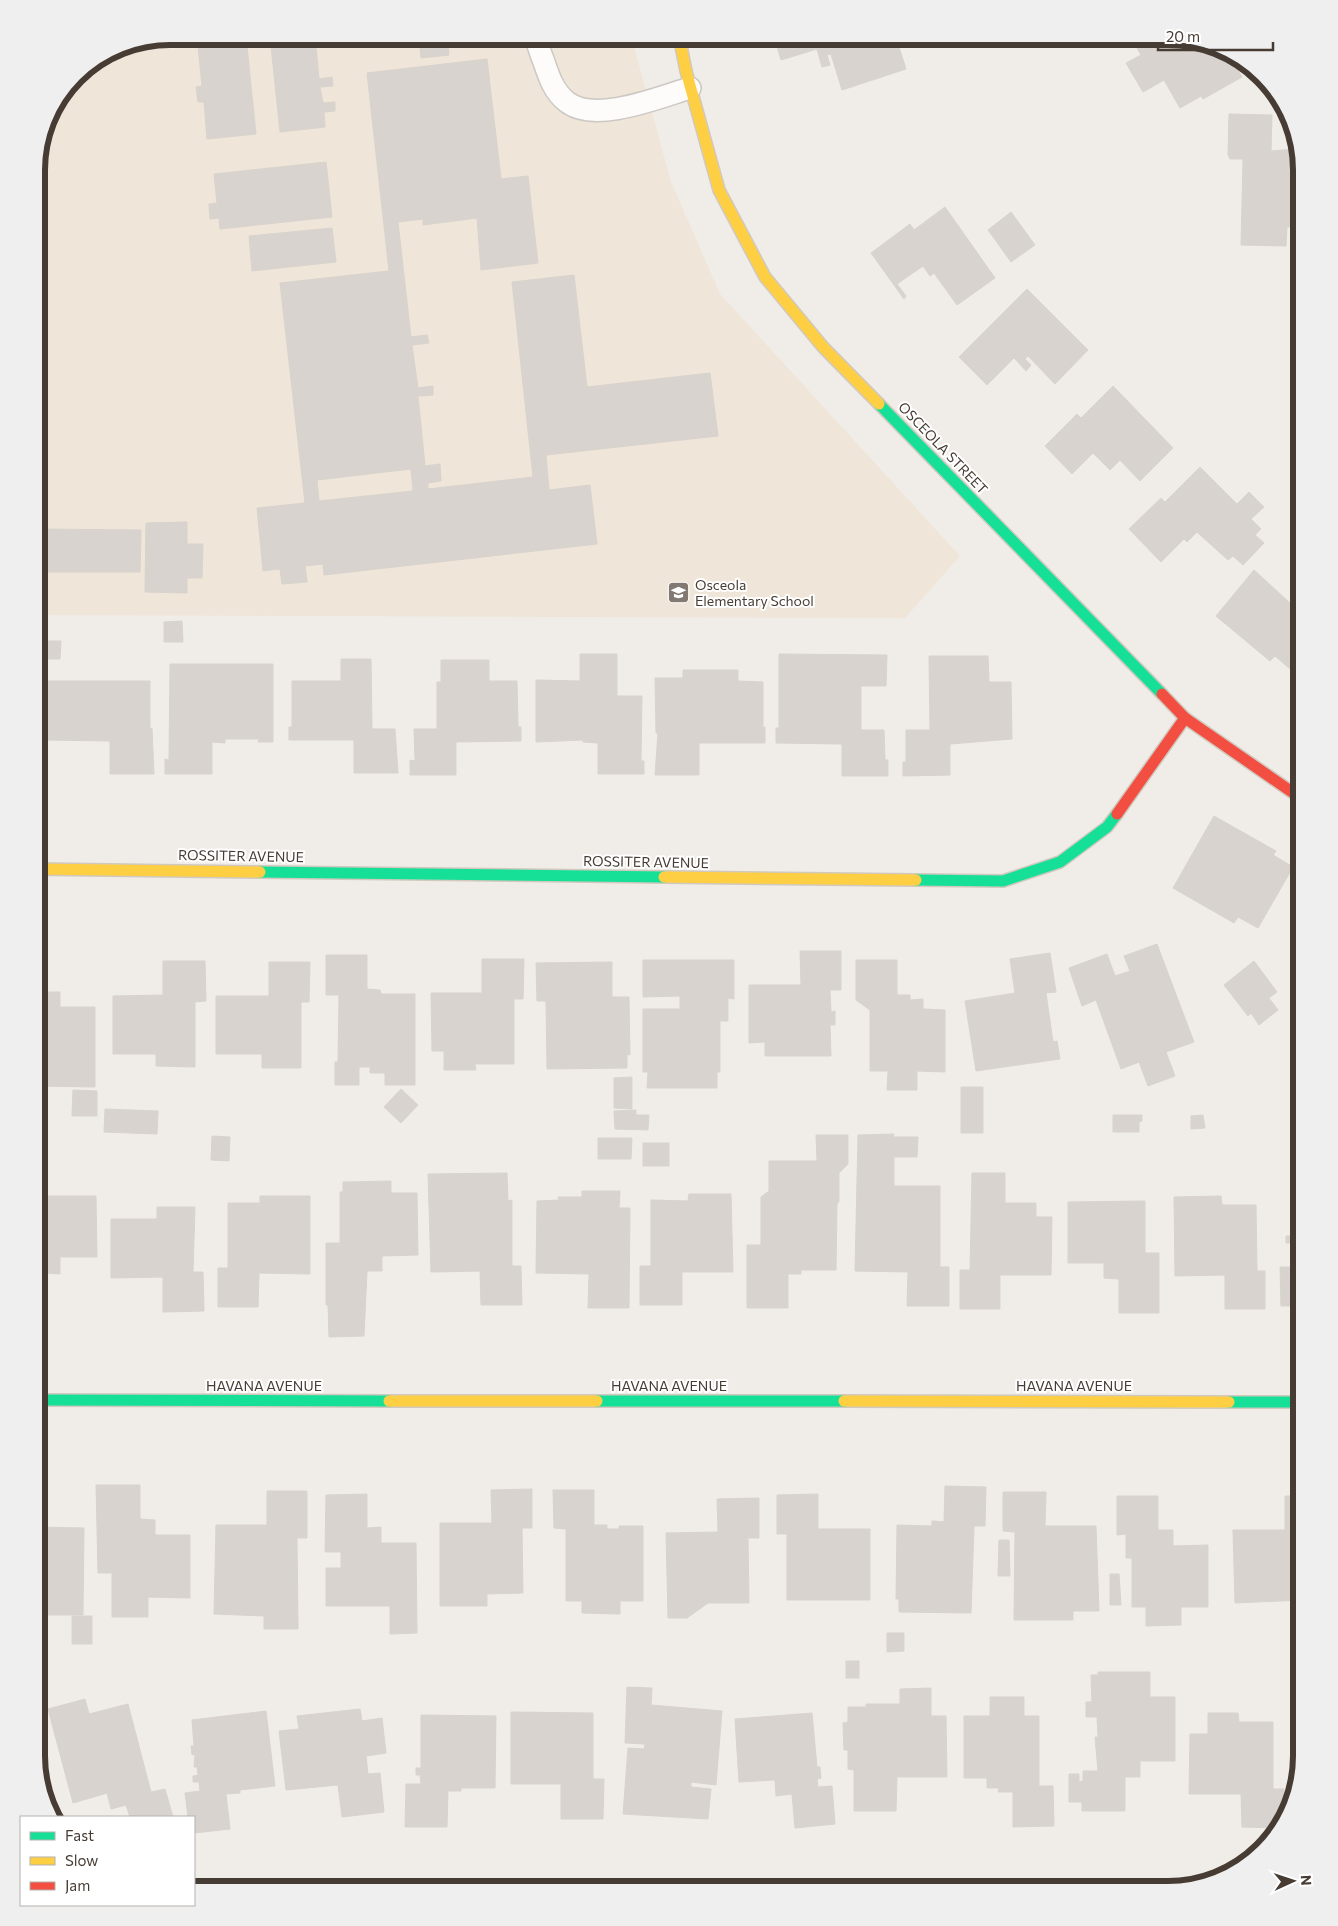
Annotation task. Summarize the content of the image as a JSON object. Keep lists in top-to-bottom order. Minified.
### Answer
{"streets":{"street":["OSCEOLA STREET","ROSSITER AVENUE","HAVANA AVENUE"]},"crossings":[["OSCEOLA STREET","ROSSITER AVENUE"]],"places":{"school or university":["Osceola Elementary School"]},"legend":["Fast","Slow","Jam"],"scale_bar":"20 m","north":"right"}
